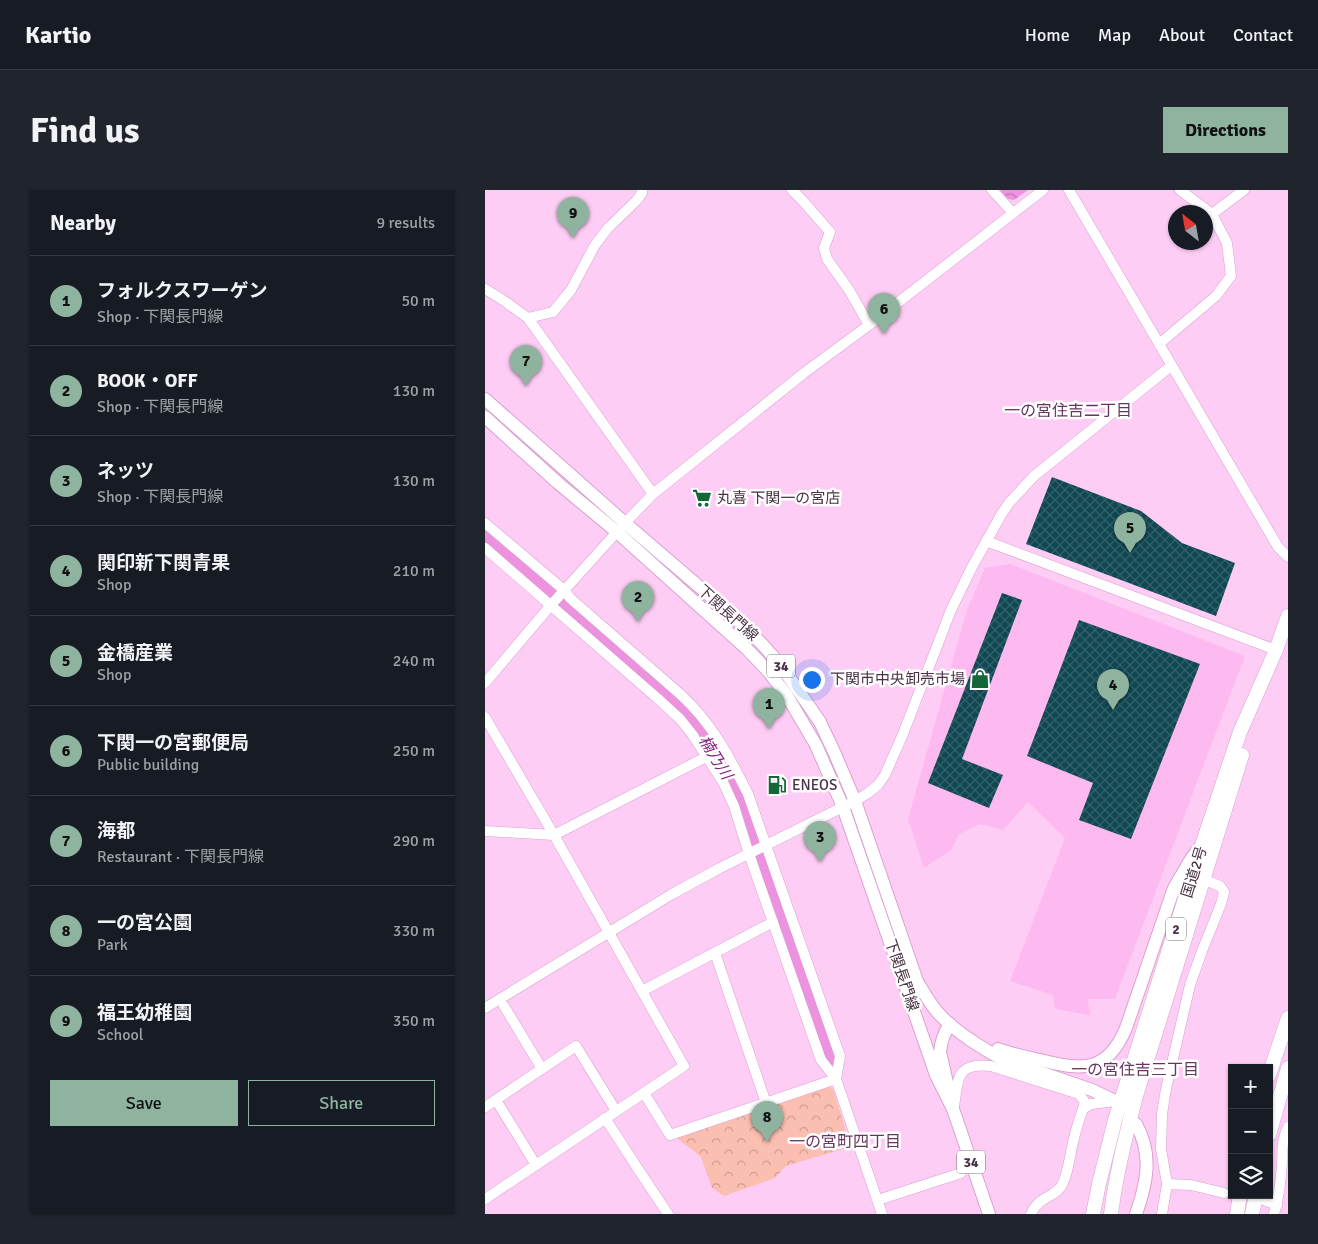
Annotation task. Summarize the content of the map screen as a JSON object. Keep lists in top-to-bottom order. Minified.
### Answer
{"streets":{"highway":["国道2号","2"],"main road":["下関長門線","34"]},"districts":["一の宮住吉二丁目","一の宮住吉三丁目","一の宮町四丁目"],"water":["楠乃川"],"places":{"supermarket":["丸喜 下関一の宮店"],"shop":["下関市中央卸売市場"],"fuel station":["ENEOS"]},"north":"top left","page":{"header":"Kartio","nav":["Home","Map","About","Contact"],"buttons":["Directions",["Save","Share"]],"title":"Find us","heading":["Nearby","9 results"],"pins":["9","6","7","5","2","4","1","3","8"],"list":[{"mark":"1","name":"フォルクスワーゲン","note":"Shop · 下関長門線","value":"50 m"},{"mark":"2","name":"BOOK・OFF","note":"Shop · 下関長門線","value":"130 m"},{"mark":"3","name":"ネッツ","note":"Shop · 下関長門線","value":"130 m"},{"mark":"4","name":"関印新下関青果","note":"Shop","value":"210 m"},{"mark":"5","name":"金橋産業","note":"Shop","value":"240 m"},{"mark":"6","name":"下関一の宮郵便局","note":"Public building","value":"250 m"},{"mark":"7","name":"海都","note":"Restaurant · 下関長門線","value":"290 m"},{"mark":"8","name":"一の宮公園","note":"Park","value":"330 m"},{"mark":"9","name":"福王幼稚園","note":"School","value":"350 m"}],"map_buttons":["+","−"]}}
